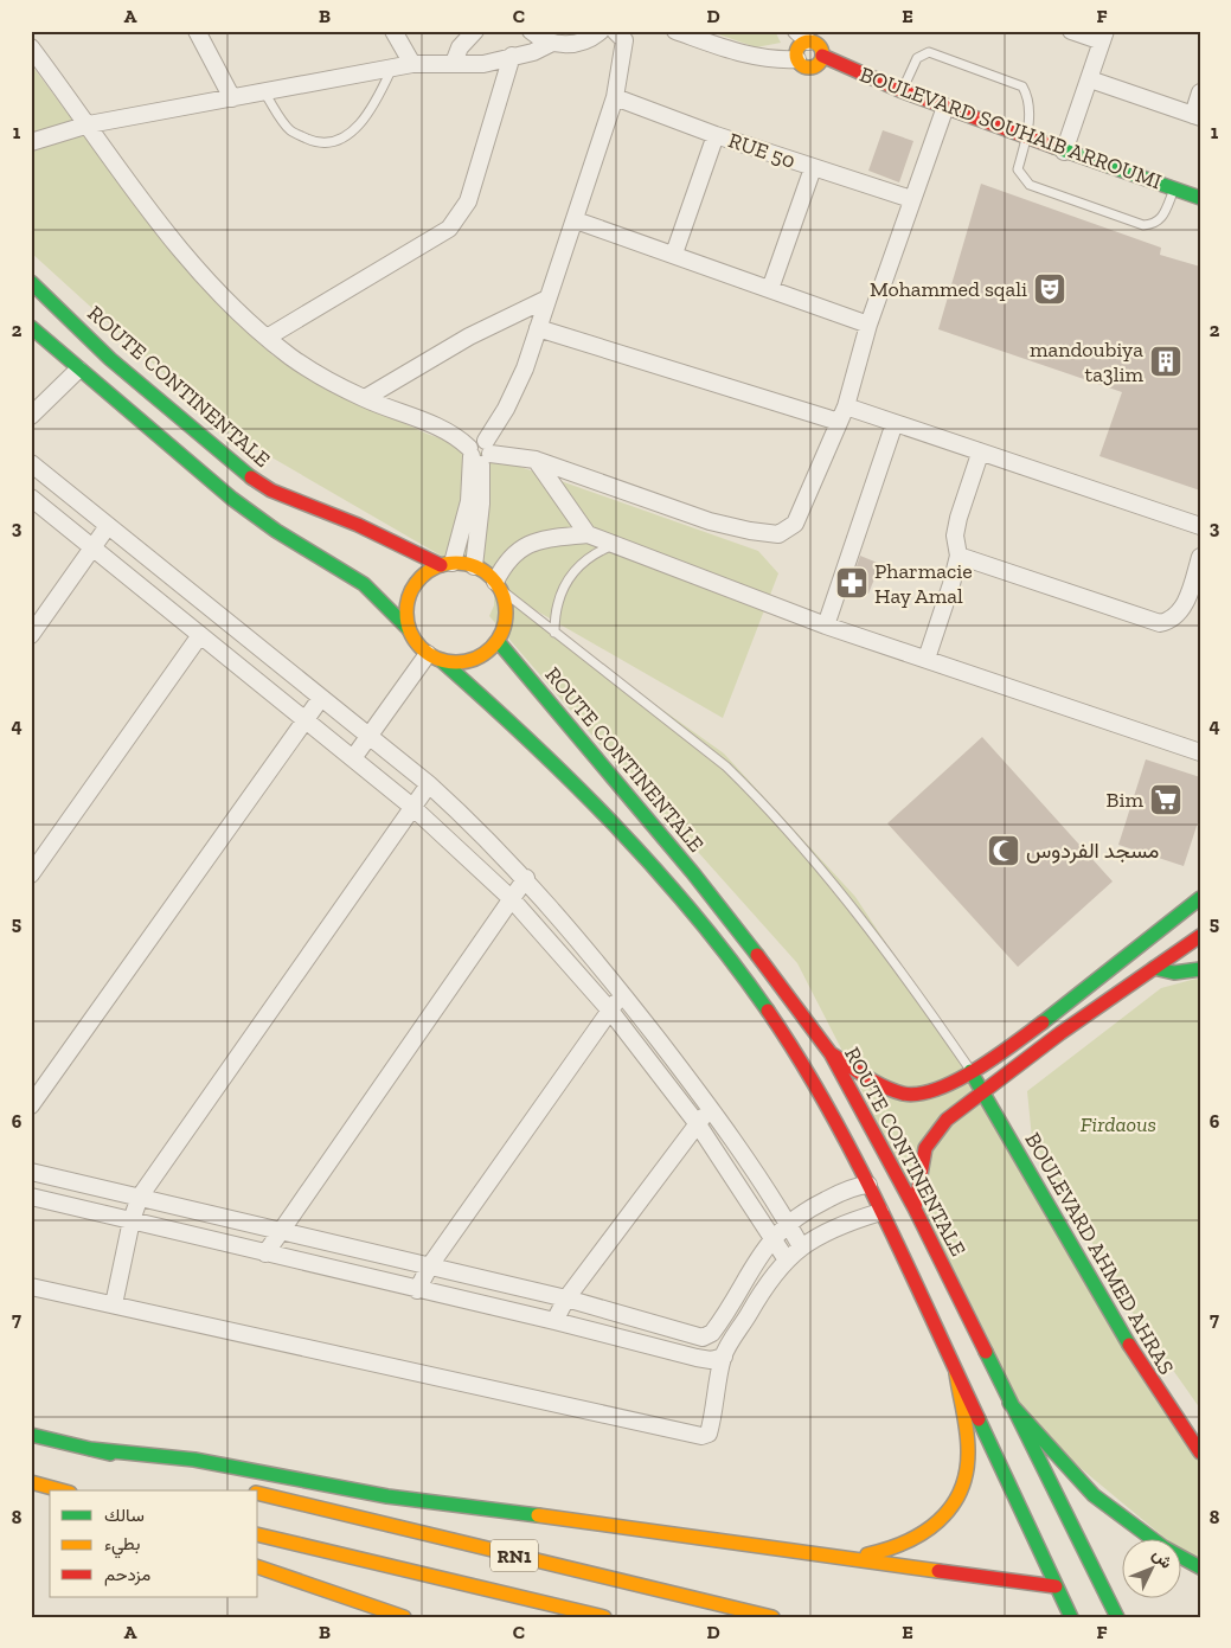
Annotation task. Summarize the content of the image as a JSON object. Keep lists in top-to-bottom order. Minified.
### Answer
{"streets":{"main road":["BOULEVARD SOUHAIB ARROUMI","ROUTE CONTINENTALE","BOULEVARD AHMED AHRAS","RN1"],"street":["RUE 50"]},"parks":["Firdaous"],"places":{"theatre":["Mohammed sqali"],"building":["mandoubiya ta3lim"],"pharmacy":["Pharmacie Hay Amal"],"supermarket":["Bim"],"mosque":["مسجد الفردوس"]},"legend":["سالك","بطيء","مزدحم"],"north":"top right","grid":{"columns":["A","B","C","D","E","F"],"rows":["1","2","3","4","5","6","7","8"]}}
